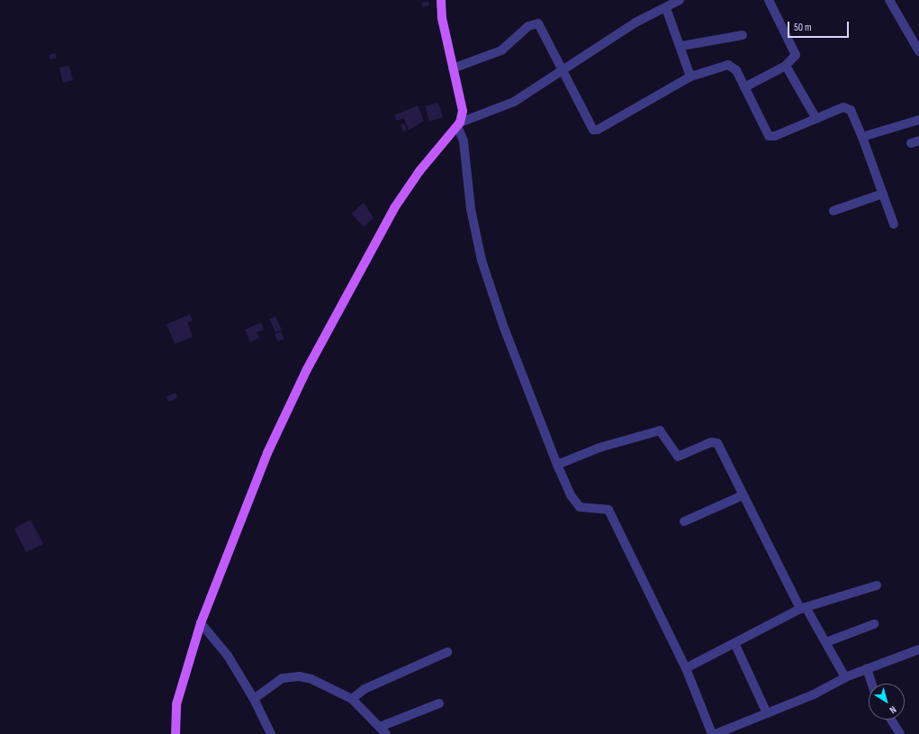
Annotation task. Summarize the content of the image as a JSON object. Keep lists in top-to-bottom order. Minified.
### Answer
{"scale_bar":"50 m","north":"bottom right"}
